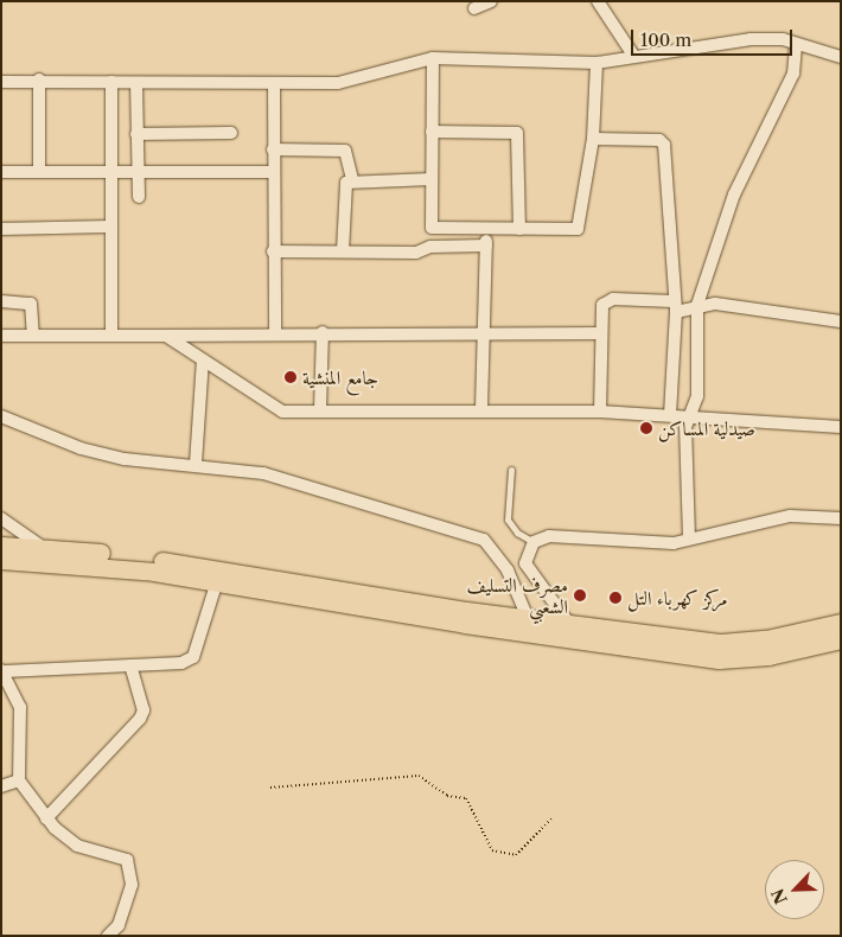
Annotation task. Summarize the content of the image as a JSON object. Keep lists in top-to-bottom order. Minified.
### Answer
{"places":["جامع المنشية","صيدلية المساكن","مصرف التسليف الشعبي","مركز كهرباء التل"],"scale_bar":"100 m","north":"bottom left"}
